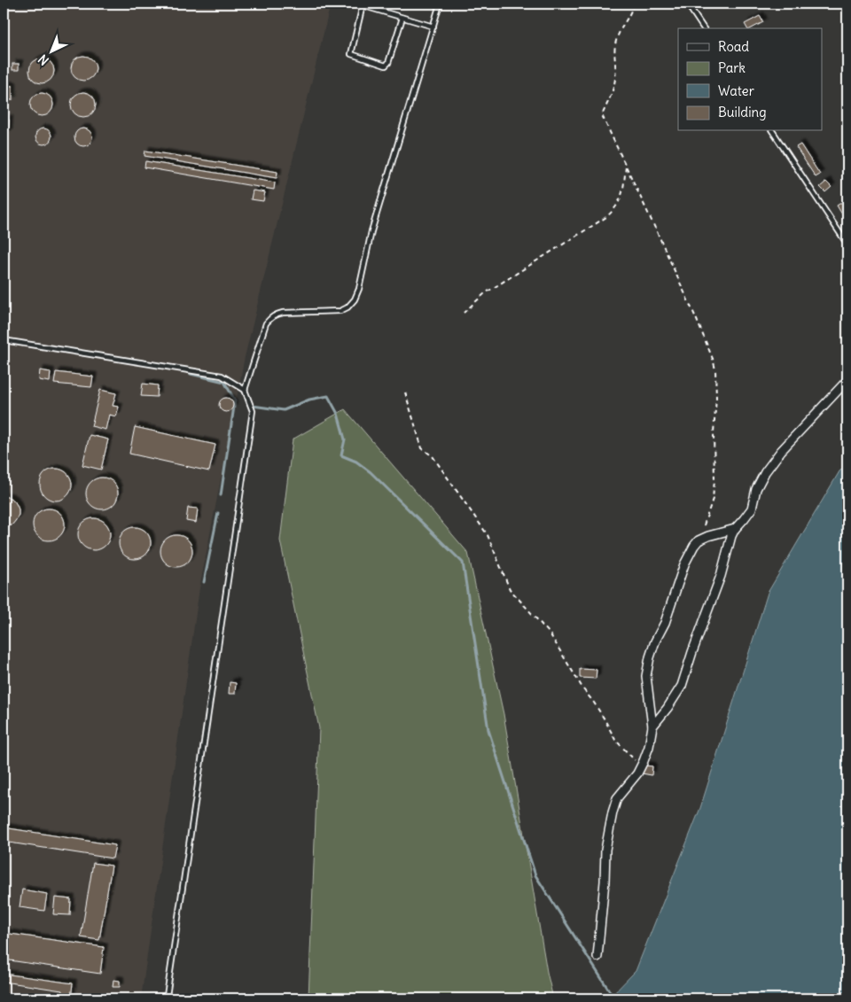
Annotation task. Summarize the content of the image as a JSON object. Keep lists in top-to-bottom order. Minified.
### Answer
{"legend":["Road","Park","Water","Building"],"north":"bottom left"}
